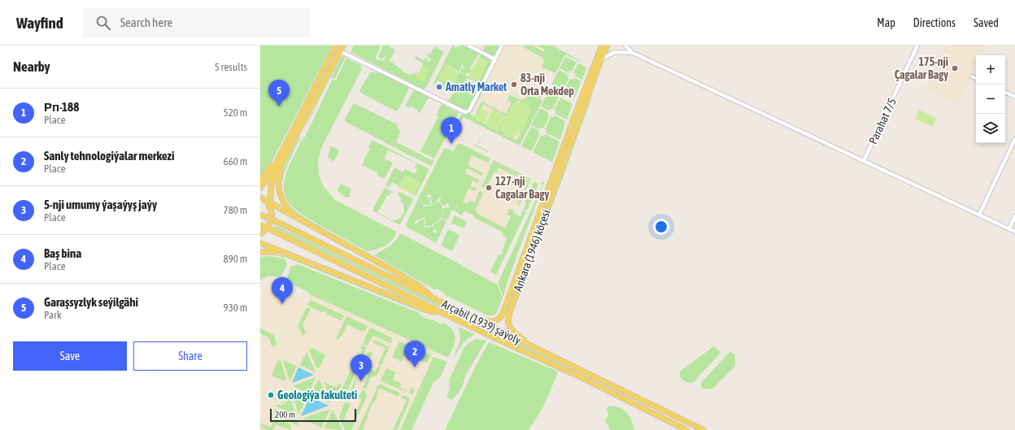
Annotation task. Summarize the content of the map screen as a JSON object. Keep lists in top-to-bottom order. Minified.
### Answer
{"streets":{"main road":["Ankara (1946) köçesi","Arçabil (1939) şaýoly"],"street":["Parahat 7/5"]},"crossings":[["Ankara (1946) köçesi","Arçabil (1939) şaýoly"]],"places":["175-nji Çagalar Bagy","83-nji Orta Mekdep","Amatly Market","127-nji Cagalar Bagy","Geologiýa fakulteti"],"scale_bar":"200 m","page":{"header":"Wayfind","search":"Search here","nav":["Map","Directions","Saved"],"heading":["Nearby","5 results"],"map_buttons":["+","−"],"pins":["5","1","4","2","3"],"list":[{"mark":"1","name":"Рп-188","note":"Place","value":"520 m"},{"mark":"2","name":"Sanly tehnologiýalar merkezi","note":"Place","value":"660 m"},{"mark":"3","name":"5-nji umumy ýaşaýyş jaýy","note":"Place","value":"780 m"},{"mark":"4","name":"Baş bina","note":"Place","value":"890 m"},{"mark":"5","name":"Garaşsyzlyk seýilgähi","note":"Park","value":"930 m"}],"buttons":["Save","Share"],"scale":"200 m"}}
